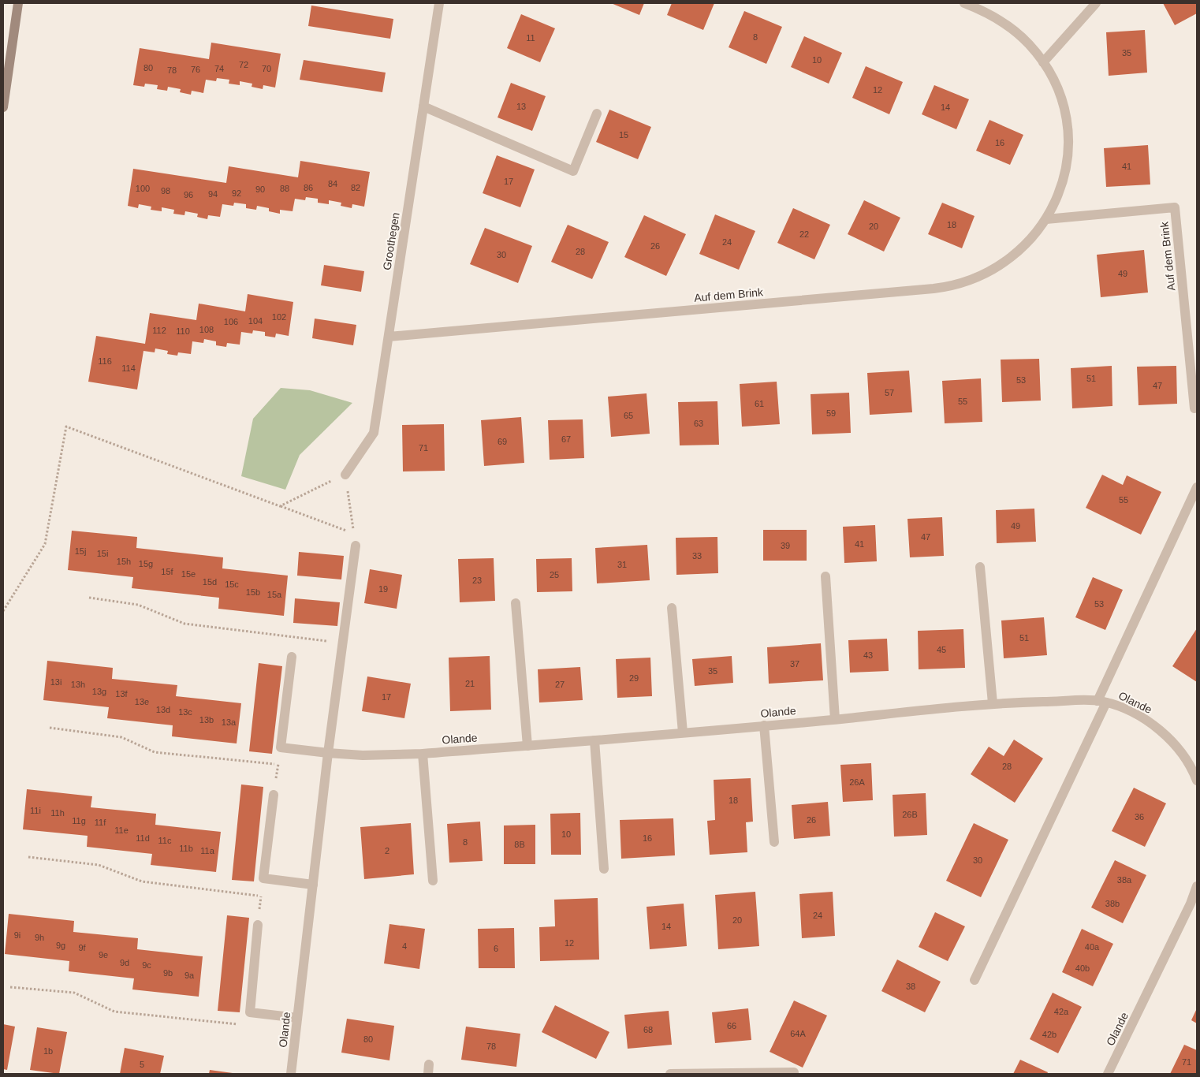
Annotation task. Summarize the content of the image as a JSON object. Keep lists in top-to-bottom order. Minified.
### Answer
{"streets":{"street":["Groothegen","Auf dem Brink","Olande"]},"crossings":[["Groothegen","Auf dem Brink"]],"house_numbers":["8","11","35","10","72","80","74","70","76","78","12","13","14","15","16","41","17","84","86","82","100","88","90","98","92","94","96","18","20","22","24","26","28","30","49","102","104","106","108","112","110","116","114","51","53","47","57","55","61","59","65","63","67","69","71","55","49","47","41","39","15j","15i","33","15h","15g","31","15f","15e","25","23","15d","15c","19","15b","15a","53","51","45","43","37","35","29","13i","21","13h","27","13g","13f","17","13e","13d","13c","13b","13a","28","26A","18","11i","11h","26B","36","26","11g","11f","11e","10","11d","16","11c","8","8B","11b","11a","2","30","38a","38b","24","20","14","9i","9h","12","9g","4","40a","9f","6","9e","9d","9c","40b","9b","9a","38","42a","66","68","64A","42b","80","78","1b","71","5"]}
